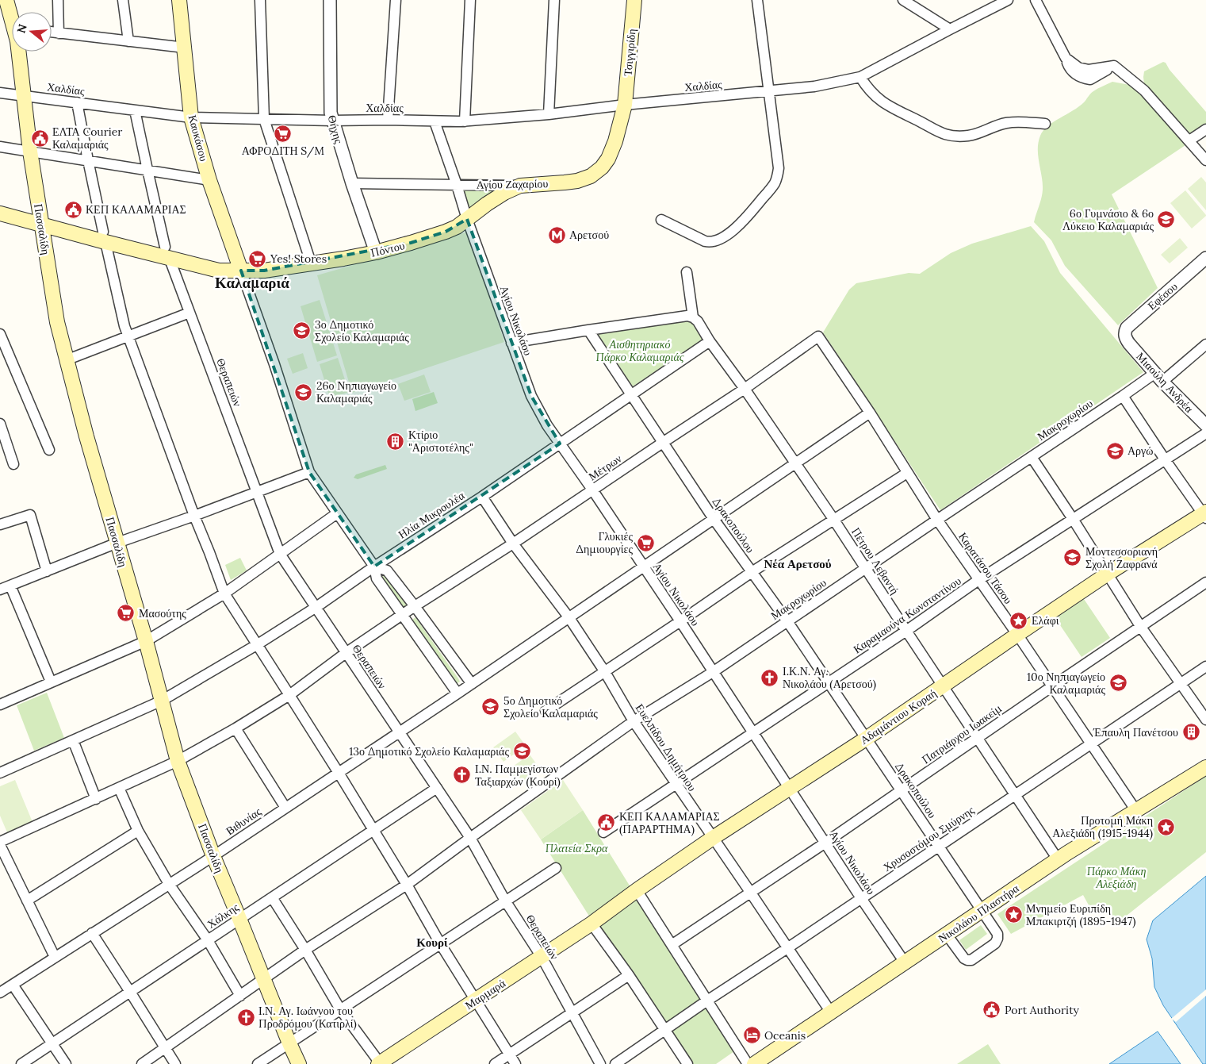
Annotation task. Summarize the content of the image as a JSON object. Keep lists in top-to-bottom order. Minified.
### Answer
{"streets":{"main road":["Τσιγγιρίδη","Καυκάσου","Αγίου Ζαχαρίου","Πασσαλίδη","Πόντου","Αδαμάντιου Κοραή","Νικολάου Πλαστήρα","Μαρμαρά"],"street":["Χαλδίας","Θήχης","Εφέσου","Αγίου Νικολάου","Θεραπειών","Μιαούλη Ανδρέα","Μακροχωρίου","Μέτρων","Ηλία Μικρουλέα","Δρακοπούλου","Πέτρου Λεβαντή","Καρατάσου Τάσου","Καραμαούνα Κωνσταντίνου","Πατριάρχου Ιωακείμ","Ευελπίδου Δημήτριου","Βιθυνίας","Χρυσοστόμου Σμύρνης","Χάλκης"]},"crossings":[["Τσιγγιρίδη","Χαλδίας"],["Τσιγγιρίδη","Αγίου Ζαχαρίου"],["Χαλδίας","Θήχης"],["Χαλδίας","Καυκάσου"],["Χαλδίας","Αγίου Ζαχαρίου"],["Χαλδίας","Πασσαλίδη"],["Χαλδίας","Αγίου Νικολάου"],["Χαλδίας","Θεραπειών"],["Θήχης","Αγίου Ζαχαρίου"],["Θήχης","Πόντου"],["Καυκάσου","Πόντου"],["Αγίου Ζαχαρίου","Πόντου"],["Αγίου Ζαχαρίου","Αγίου Νικολάου"],["Πασσαλίδη","Πόντου"],["Πασσαλίδη","Μακροχωρίου"],["Πασσαλίδη","Μέτρων"],["Πασσαλίδη","Ηλία Μικρουλέα"],["Πασσαλίδη","Βιθυνίας"],["Πασσαλίδη","Χάλκης"],["Πόντου","Αγίου Νικολάου"],["Πόντου","Θεραπειών"],["Εφέσου","Μιαούλη Ανδρέα"],["Αγίου Νικολάου","Μακροχωρίου"],["Αγίου Νικολάου","Μέτρων"],["Αγίου Νικολάου","Ηλία Μικρουλέα"],["Αγίου Νικολάου","Καραμαούνα Κωνσταντίνου"],["Αγίου Νικολάου","Αδαμάντιου Κοραή"],["Αγίου Νικολάου","Πατριάρχου Ιωακείμ"],["Αγίου Νικολάου","Βιθυνίας"],["Αγίου Νικολάου","Χρυσοστόμου Σμύρνης"],["Αγίου Νικολάου","Νικολάου Πλαστήρα"],["Θεραπειών","Μακροχωρίου"],["Θεραπειών","Μέτρων"],["Θεραπειών","Ηλία Μικρουλέα"],["Θεραπειών","Βιθυνίας"],["Θεραπειών","Χάλκης"],["Θεραπειών","Μαρμαρά"],["Μιαούλη Ανδρέα","Μακροχωρίου"],["Μακροχωρίου","Δρακοπούλου"],["Μακροχωρίου","Πέτρου Λεβαντή"],["Μακροχωρίου","Καρατάσου Τάσου"],["Μακροχωρίου","Ευελπίδου Δημήτριου"],["Μέτρων","Δρακοπούλου"],["Μέτρων","Πέτρου Λεβαντή"],["Μέτρων","Καρατάσου Τάσου"],["Μέτρων","Ευελπίδου Δημήτριου"],["Ηλία Μικρουλέα","Δρακοπούλου"],["Ηλία Μικρουλέα","Πέτρου Λεβαντή"],["Ηλία Μικρουλέα","Ευελπίδου Δημήτριου"],["Δρακοπούλου","Καραμαούνα Κωνσταντίνου"],["Δρακοπούλου","Αδαμάντιου Κοραή"],["Δρακοπούλου","Πατριάρχου Ιωακείμ"],["Δρακοπούλου","Βιθυνίας"],["Δρακοπούλου","Χρυσοστόμου Σμύρνης"],["Δρακοπούλου","Νικολάου Πλαστήρα"],["Πέτρου Λεβαντή","Καραμαούνα Κωνσταντίνου"],["Πέτρου Λεβαντή","Αδαμάντιου Κοραή"],["Πέτρου Λεβαντή","Πατριάρχου Ιωακείμ"],["Πέτρου Λεβαντή","Βιθυνίας"],["Πέτρου Λεβαντή","Χρυσοστόμου Σμύρνης"],["Πέτρου Λεβαντή","Νικολάου Πλαστήρα"],["Καρατάσου Τάσου","Καραμαούνα Κωνσταντίνου"],["Καρατάσου Τάσου","Αδαμάντιου Κοραή"],["Καρατάσου Τάσου","Πατριάρχου Ιωακείμ"],["Καρατάσου Τάσου","Βιθυνίας"],["Καρατάσου Τάσου","Χρυσοστόμου Σμύρνης"],["Καρατάσου Τάσου","Νικολάου Πλαστήρα"],["Καραμαούνα Κωνσταντίνου","Ευελπίδου Δημήτριου"],["Αδαμάντιου Κοραή","Ευελπίδου Δημήτριου"],["Αδαμάντιου Κοραή","Μαρμαρά"],["Πατριάρχου Ιωακείμ","Ευελπίδου Δημήτριου"],["Ευελπίδου Δημήτριου","Βιθυνίας"],["Ευελπίδου Δημήτριου","Χρυσοστόμου Σμύρνης"],["Ευελπίδου Δημήτριου","Νικολάου Πλαστήρα"]],"districts":["Καλαμαριά","Νέα Αρετσού","Κουρί"],"parks":["Αισθητηριακό Πάρκο Καλαμαριάς","Πλατεία Σκρα","Πάρκο Μάκη Αλεξιάδη"],"places":{"supermarket":["ΑΦΡΟΔΙΤΗ S/M","Yes! Stores","Γλυκιές Δημιουργίες","Μασούτης"],"public building":["ΕΛΤΑ Courier Καλαμαριάς","ΚΕΠ ΚΑΛΑΜΑΡΙΑΣ","ΚΕΠ ΚΑΛΑΜΑΡΙΑΣ (ΠΑΡΑΡΤΗΜΑ)","Port Authority"],"school or university":["6ο Γυμνάσιο & 6ο Λύκειο Καλαμαριάς","3ο Δημοτικό Σχολείο Καλαμαριάς","26ο Νηπιαγωγείο Καλαμαριάς","Αργώ","Μοντεσσοριανή Σχολή Ζαφρανά","10ο Νηπιαγωγείο Καλαμαριάς","5ο Δημοτικό Σχολείο Καλαμαριάς","13ο Δημοτικό Σχολείο Καλαμαριάς"],"metro station":["Αρετσού"],"building":["Κτίριο \"Αριστοτέλης\"","Έπαυλη Πανέτσου"],"place":["Ελάφι","Προτομή Μάκη Αλεξιάδη (1915-1944)","Μνημείο Ευριπίδη Μπακιρτζή (1895-1947)"],"church":["Ι.Κ.Ν. Αγ. Νικολάου (Αρετσού)","Ι.Ν. Παμμεγίστων Ταξιαρχών (Κουρί)","Ι.Ν. Αγ. Ιωάννου του Προδρόμου (Κατιρλί)"],"hotel":["Oceanis"]},"north":"left"}
